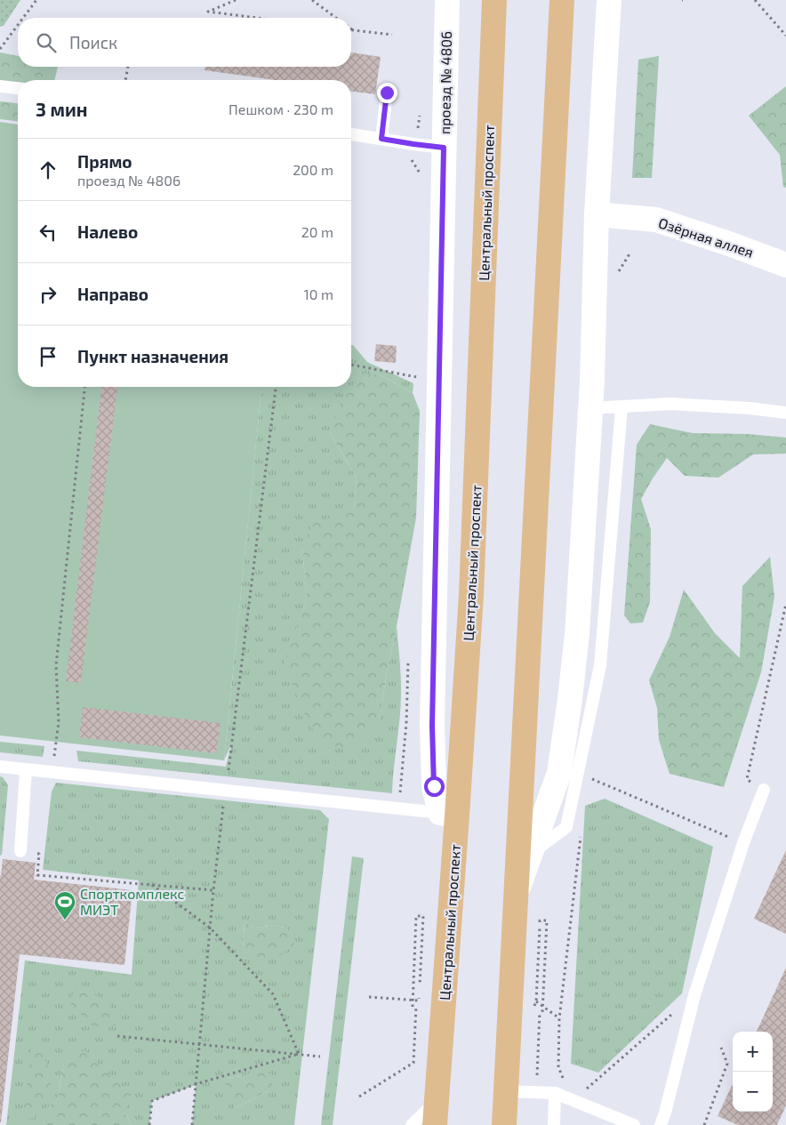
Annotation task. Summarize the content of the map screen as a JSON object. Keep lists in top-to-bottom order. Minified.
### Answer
{"streets":{"main road":["Центральный проспект"],"street":["проезд № 4806","Озёрная аллея"]},"crossings":[["проезд № 4806","Центральный проспект"]],"places":{"sports":["Спорткомплекс МИЭТ"]},"page":{"search":"Поиск","heading":["3 мин","Пешком · 230 m"],"list":[["Прямо","проезд № 4806","200 m"],["Налево","20 m"],["Направо","10 m"],"Пункт назначения"],"map_buttons":["+","−"]}}
